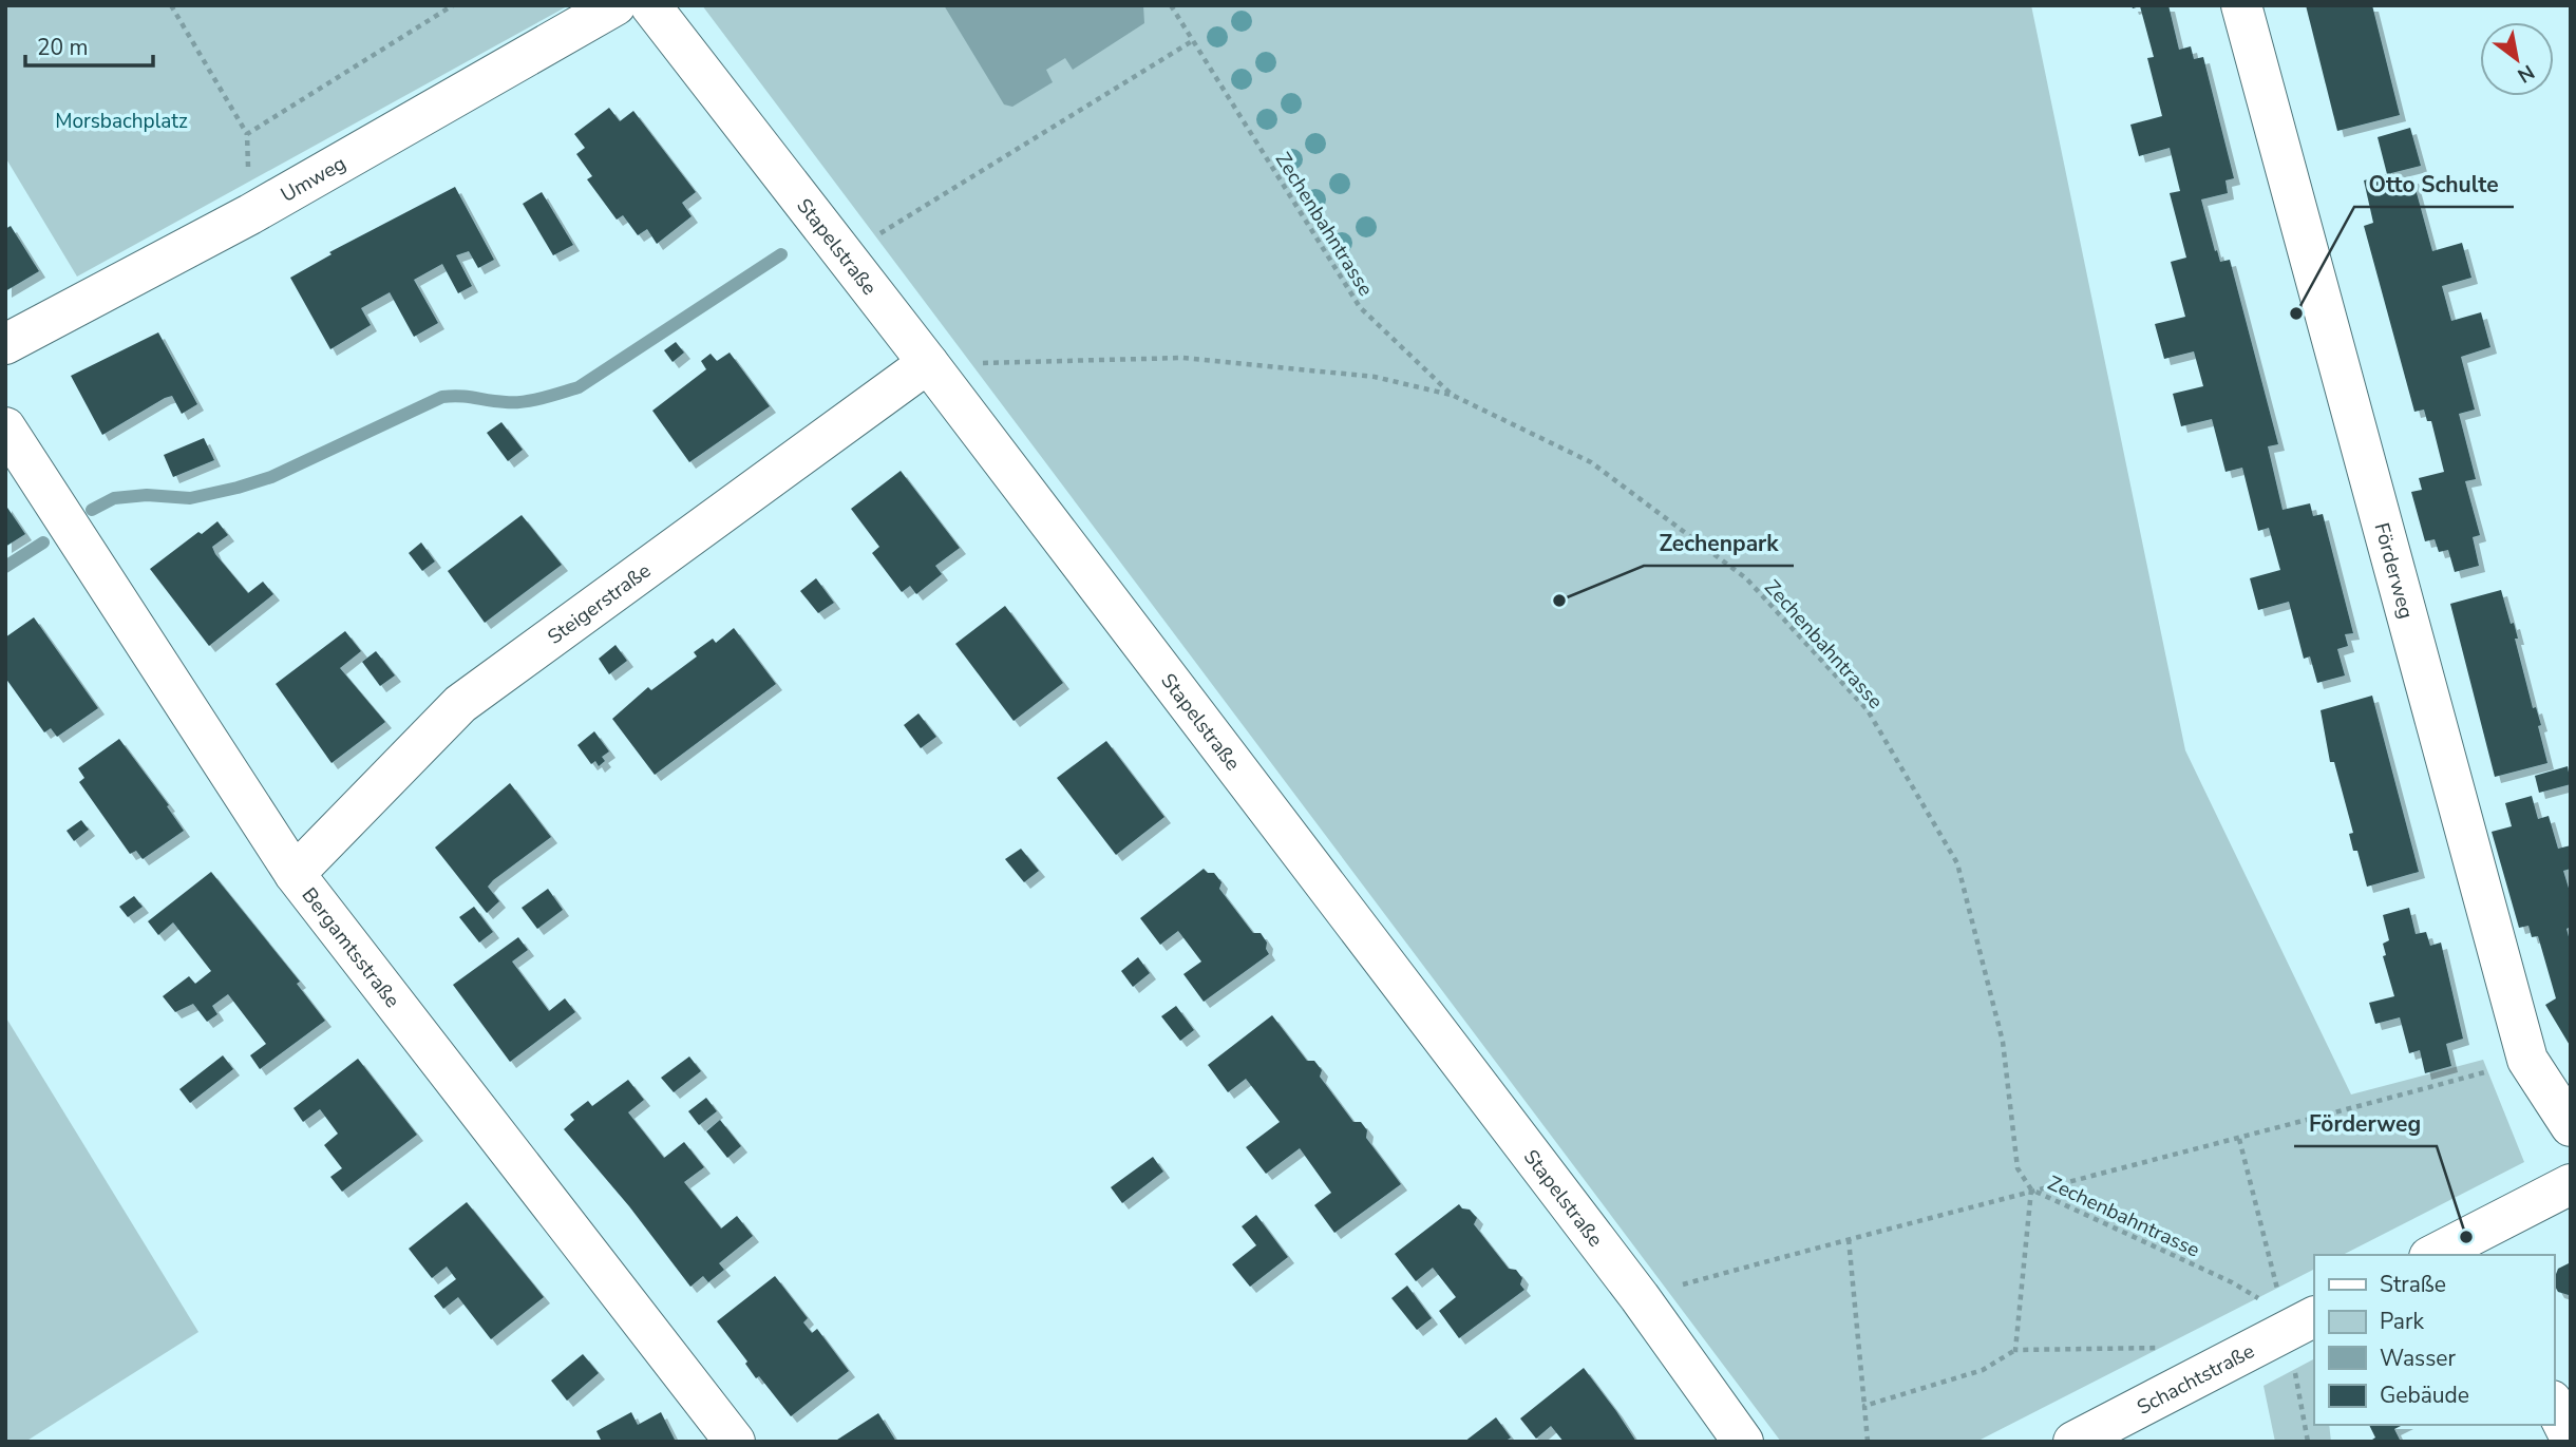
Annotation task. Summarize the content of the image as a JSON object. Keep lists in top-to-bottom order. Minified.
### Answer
{"streets":{"street":["Umweg","Stapelstraße","Förderweg","Steigerstraße","Bergamtsstraße","Schachtstraße"],"path":["Zechenbahntrasse"]},"crossings":[["Zechenbahntrasse","Schachtstraße"],["Stapelstraße","Steigerstraße"],["Steigerstraße","Bergamtsstraße"]],"parks":["Morsbachplatz"],"places":["Otto Schulte","Zechenpark","Förderweg"],"legend":["Straße","Park","Wasser","Gebäude"],"scale_bar":"20 m","north":"bottom right"}
